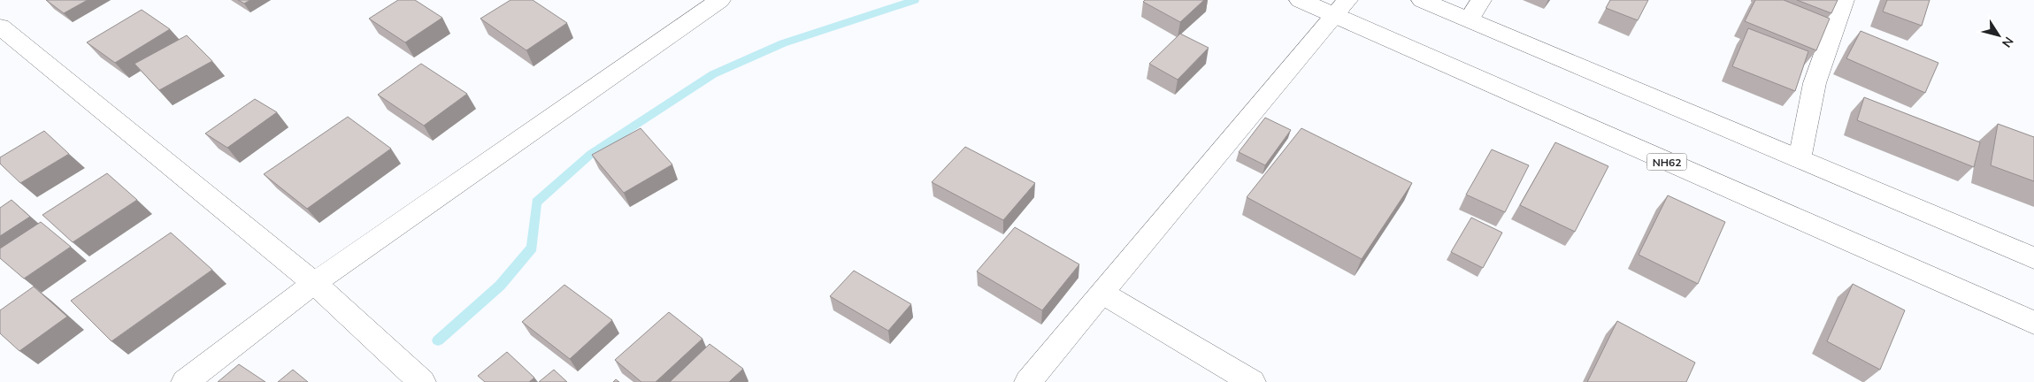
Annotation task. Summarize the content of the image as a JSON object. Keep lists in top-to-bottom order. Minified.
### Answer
{"streets":{"street":["NH62"]},"north":"bottom right"}
